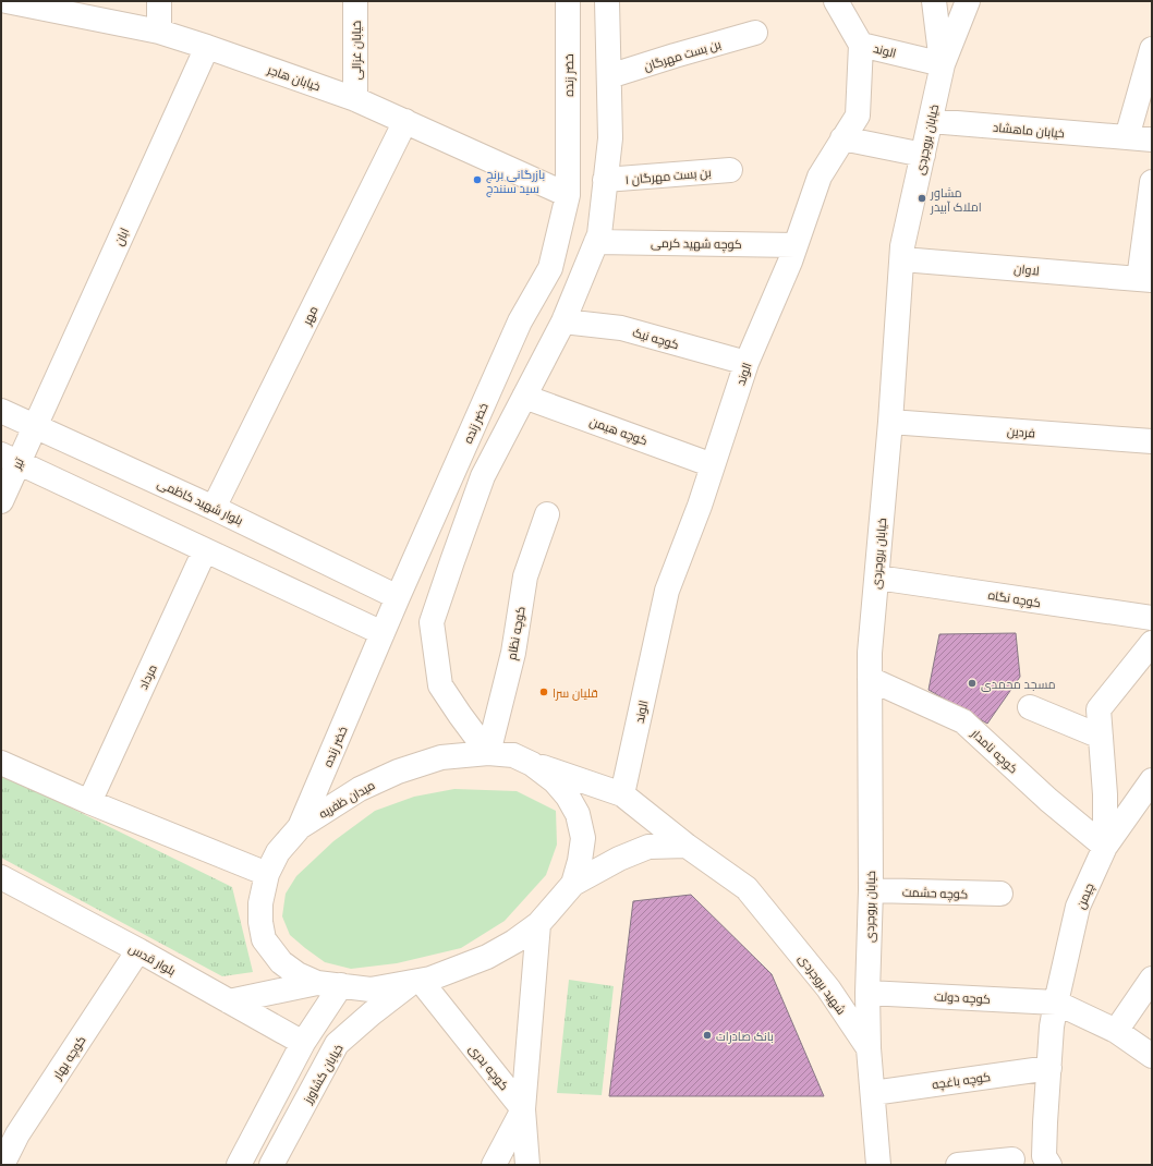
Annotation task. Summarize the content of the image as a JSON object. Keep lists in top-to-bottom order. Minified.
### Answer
{"streets":{"street":["خیابان غزالی","الوند","بن بست مهرگان","خضر زنده","خیابان هاجر","خیابان ماهشاد","خیابان بروجردی","بن بست مهرگان ۱","ابان","کوچه شهید کرمی","لاوان","مهر","کوچه نیک","کوچه هیمن","فردین","تیر","بلوار شهید کاظمی","کوچه نگاه","کوچه نظام","مرداد","کوچه نامدار","میدان ظفریه","کوچه حشمت","چیمن","بلوار قدس","شهید بروجردی","کوچه دولت","کوچه بهار","کوچه بدری","خیابان کشاورز","کوچه باغچه"]},"crossings":[["خیابان غزالی","خیابان هاجر"],["الوند","خیابان بروجردی"],["الوند","کوچه شهید کرمی"],["الوند","کوچه نیک"],["الوند","کوچه هیمن"],["الوند","شهید بروجردی"],["خضر زنده","خیابان هاجر"],["خضر زنده","بلوار شهید کاظمی"],["خضر زنده","میدان ظفریه"],["خیابان هاجر","ابان"],["خیابان هاجر","مهر"],["خیابان ماهشاد","خیابان بروجردی"],["خیابان بروجردی","لاوان"],["خیابان بروجردی","فردین"],["خیابان بروجردی","کوچه نگاه"],["خیابان بروجردی","کوچه نامدار"],["خیابان بروجردی","کوچه حشمت"],["خیابان بروجردی","شهید بروجردی"],["خیابان بروجردی","کوچه دولت"],["ابان","تیر"],["ابان","بلوار شهید کاظمی"],["مهر","بلوار شهید کاظمی"],["تیر","بلوار شهید کاظمی"],["کوچه نظام","میدان ظفریه"],["کوچه نامدار","چیمن"],["میدان ظفریه","شهید بروجردی"],["میدان ظفریه","کوچه بدری"],["میدان ظفریه","خیابان کشاورز"],["چیمن","کوچه دولت"],["چیمن","کوچه باغچه"],["بلوار قدس","کوچه بهار"],["شهید بروجردی","کوچه باغچه"],["کوچه بدری","خیابان کشاورز"]],"places":["بازرگانی برنج سید سنندج","مشاور املاک آبیدر","مسجد محمدی","قلیان سرا","بانک صادرات"]}
